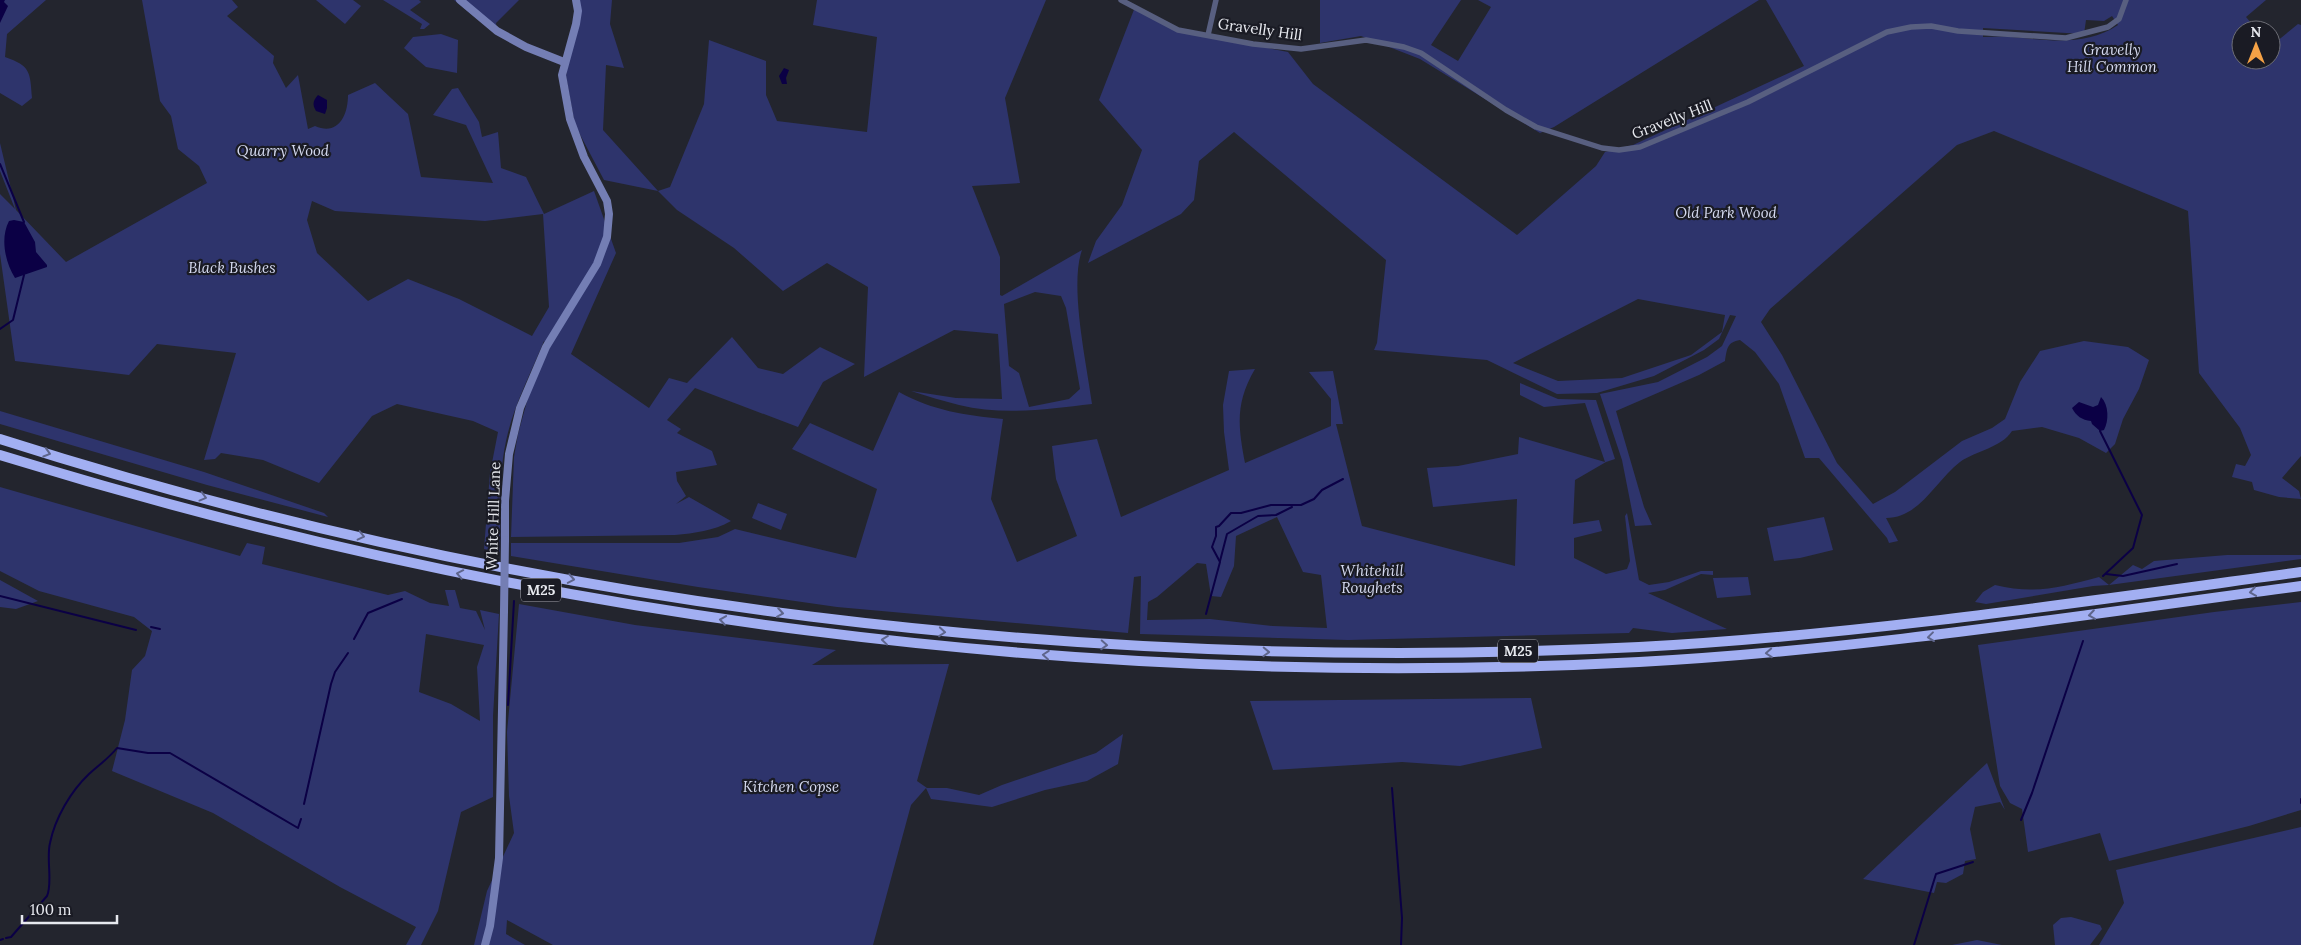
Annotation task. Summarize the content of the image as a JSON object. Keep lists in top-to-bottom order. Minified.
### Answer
{"streets":{"highway":["M25"],"street":["Gravelly Hill","White Hill Lane"]},"parks":["Gravelly Hill Common","Quarry Wood","Old Park Wood","Black Bushes","Whitehill Roughets","Kitchen Copse"],"scale_bar":"100 m","north":"top"}
